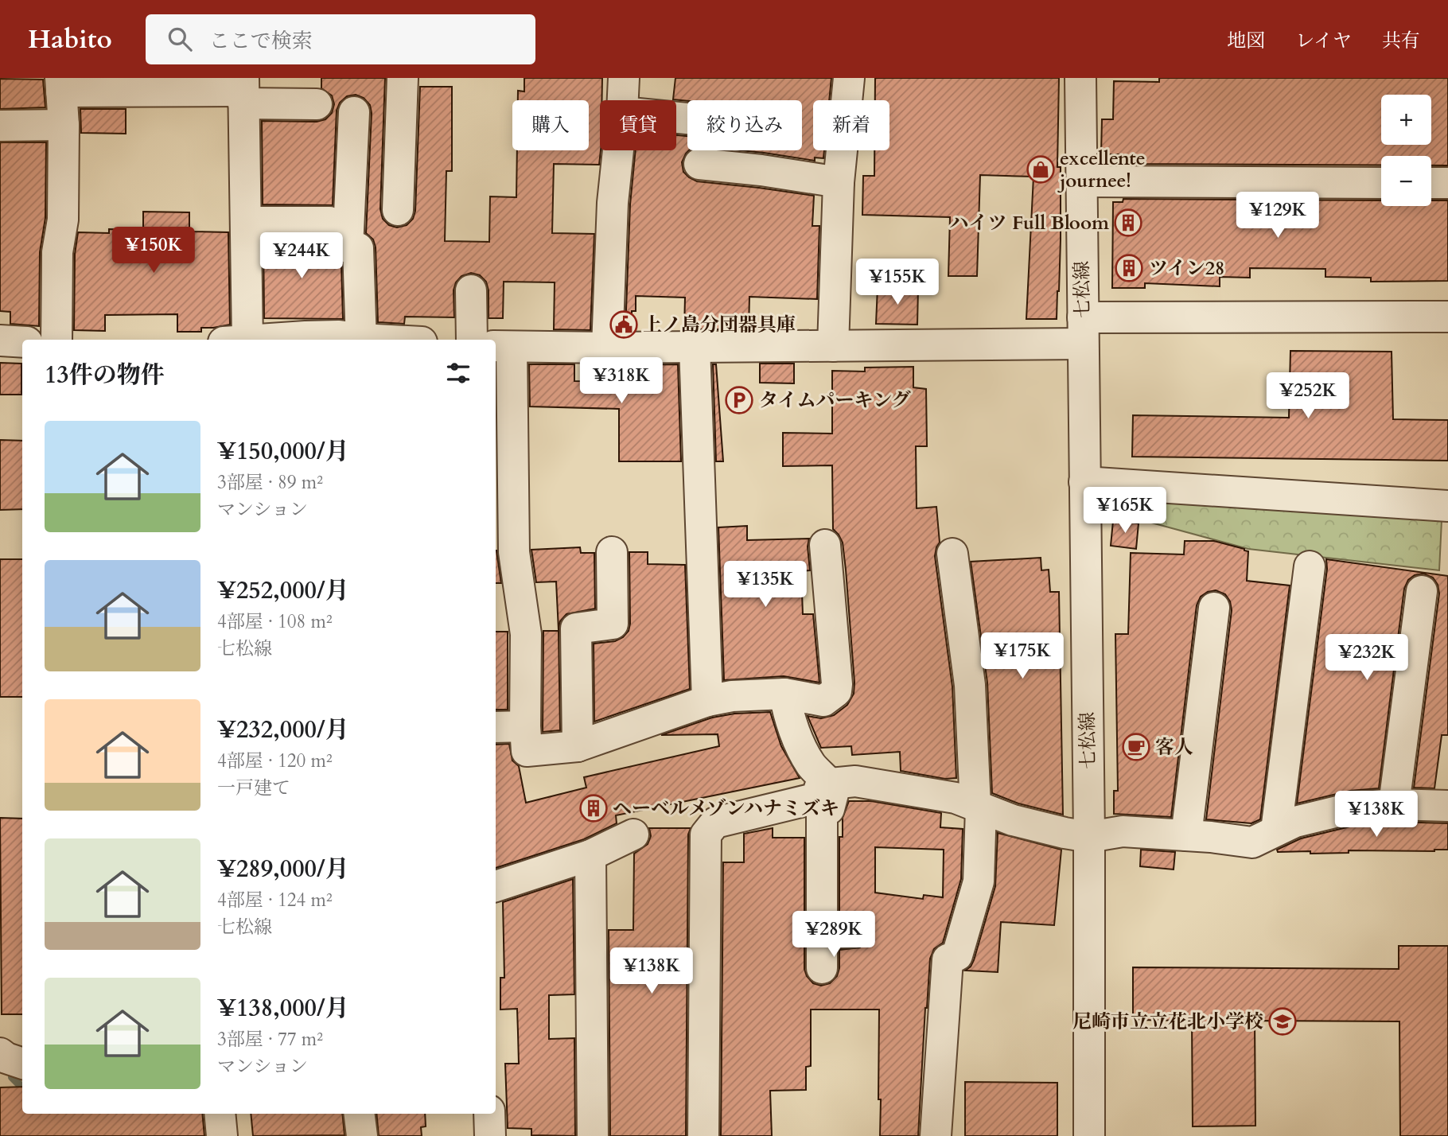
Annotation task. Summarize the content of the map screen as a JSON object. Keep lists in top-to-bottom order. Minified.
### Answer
{"streets":{"street":["七松線"]},"places":{"shop":["excellente journee!"],"building":["ハイツ Full Bloom","ツイン28","ヘーベルメゾンハナミズキ"],"public building":["上ノ島分団器具庫"],"parking":["タイムパーキング"],"cafe":["客人"],"school or university":["尼崎市立立花北小学校"]},"page":{"header":"Habito","search":"ここで検索","nav":["地図","レイヤ","共有"],"map_buttons":["+","−"],"chip":["購入","賃貸","絞り込み","新着"],"price":["¥129K","¥150K","¥244K","¥155K","¥318K","¥252K","¥165K","¥135K","¥175K","¥232K","¥138K","¥289K","¥138K"],"heading":"13件の物件","list":[{"name":"¥150,000/月","note":"3部屋 · 89 m² · マンション"},{"name":"¥252,000/月","note":"4部屋 · 108 m² · 七松線"},{"name":"¥232,000/月","note":"4部屋 · 120 m² · 一戸建て"},{"name":"¥289,000/月","note":"4部屋 · 124 m² · 七松線"},{"name":"¥138,000/月","note":"3部屋 · 77 m² · マンション"}]}}
